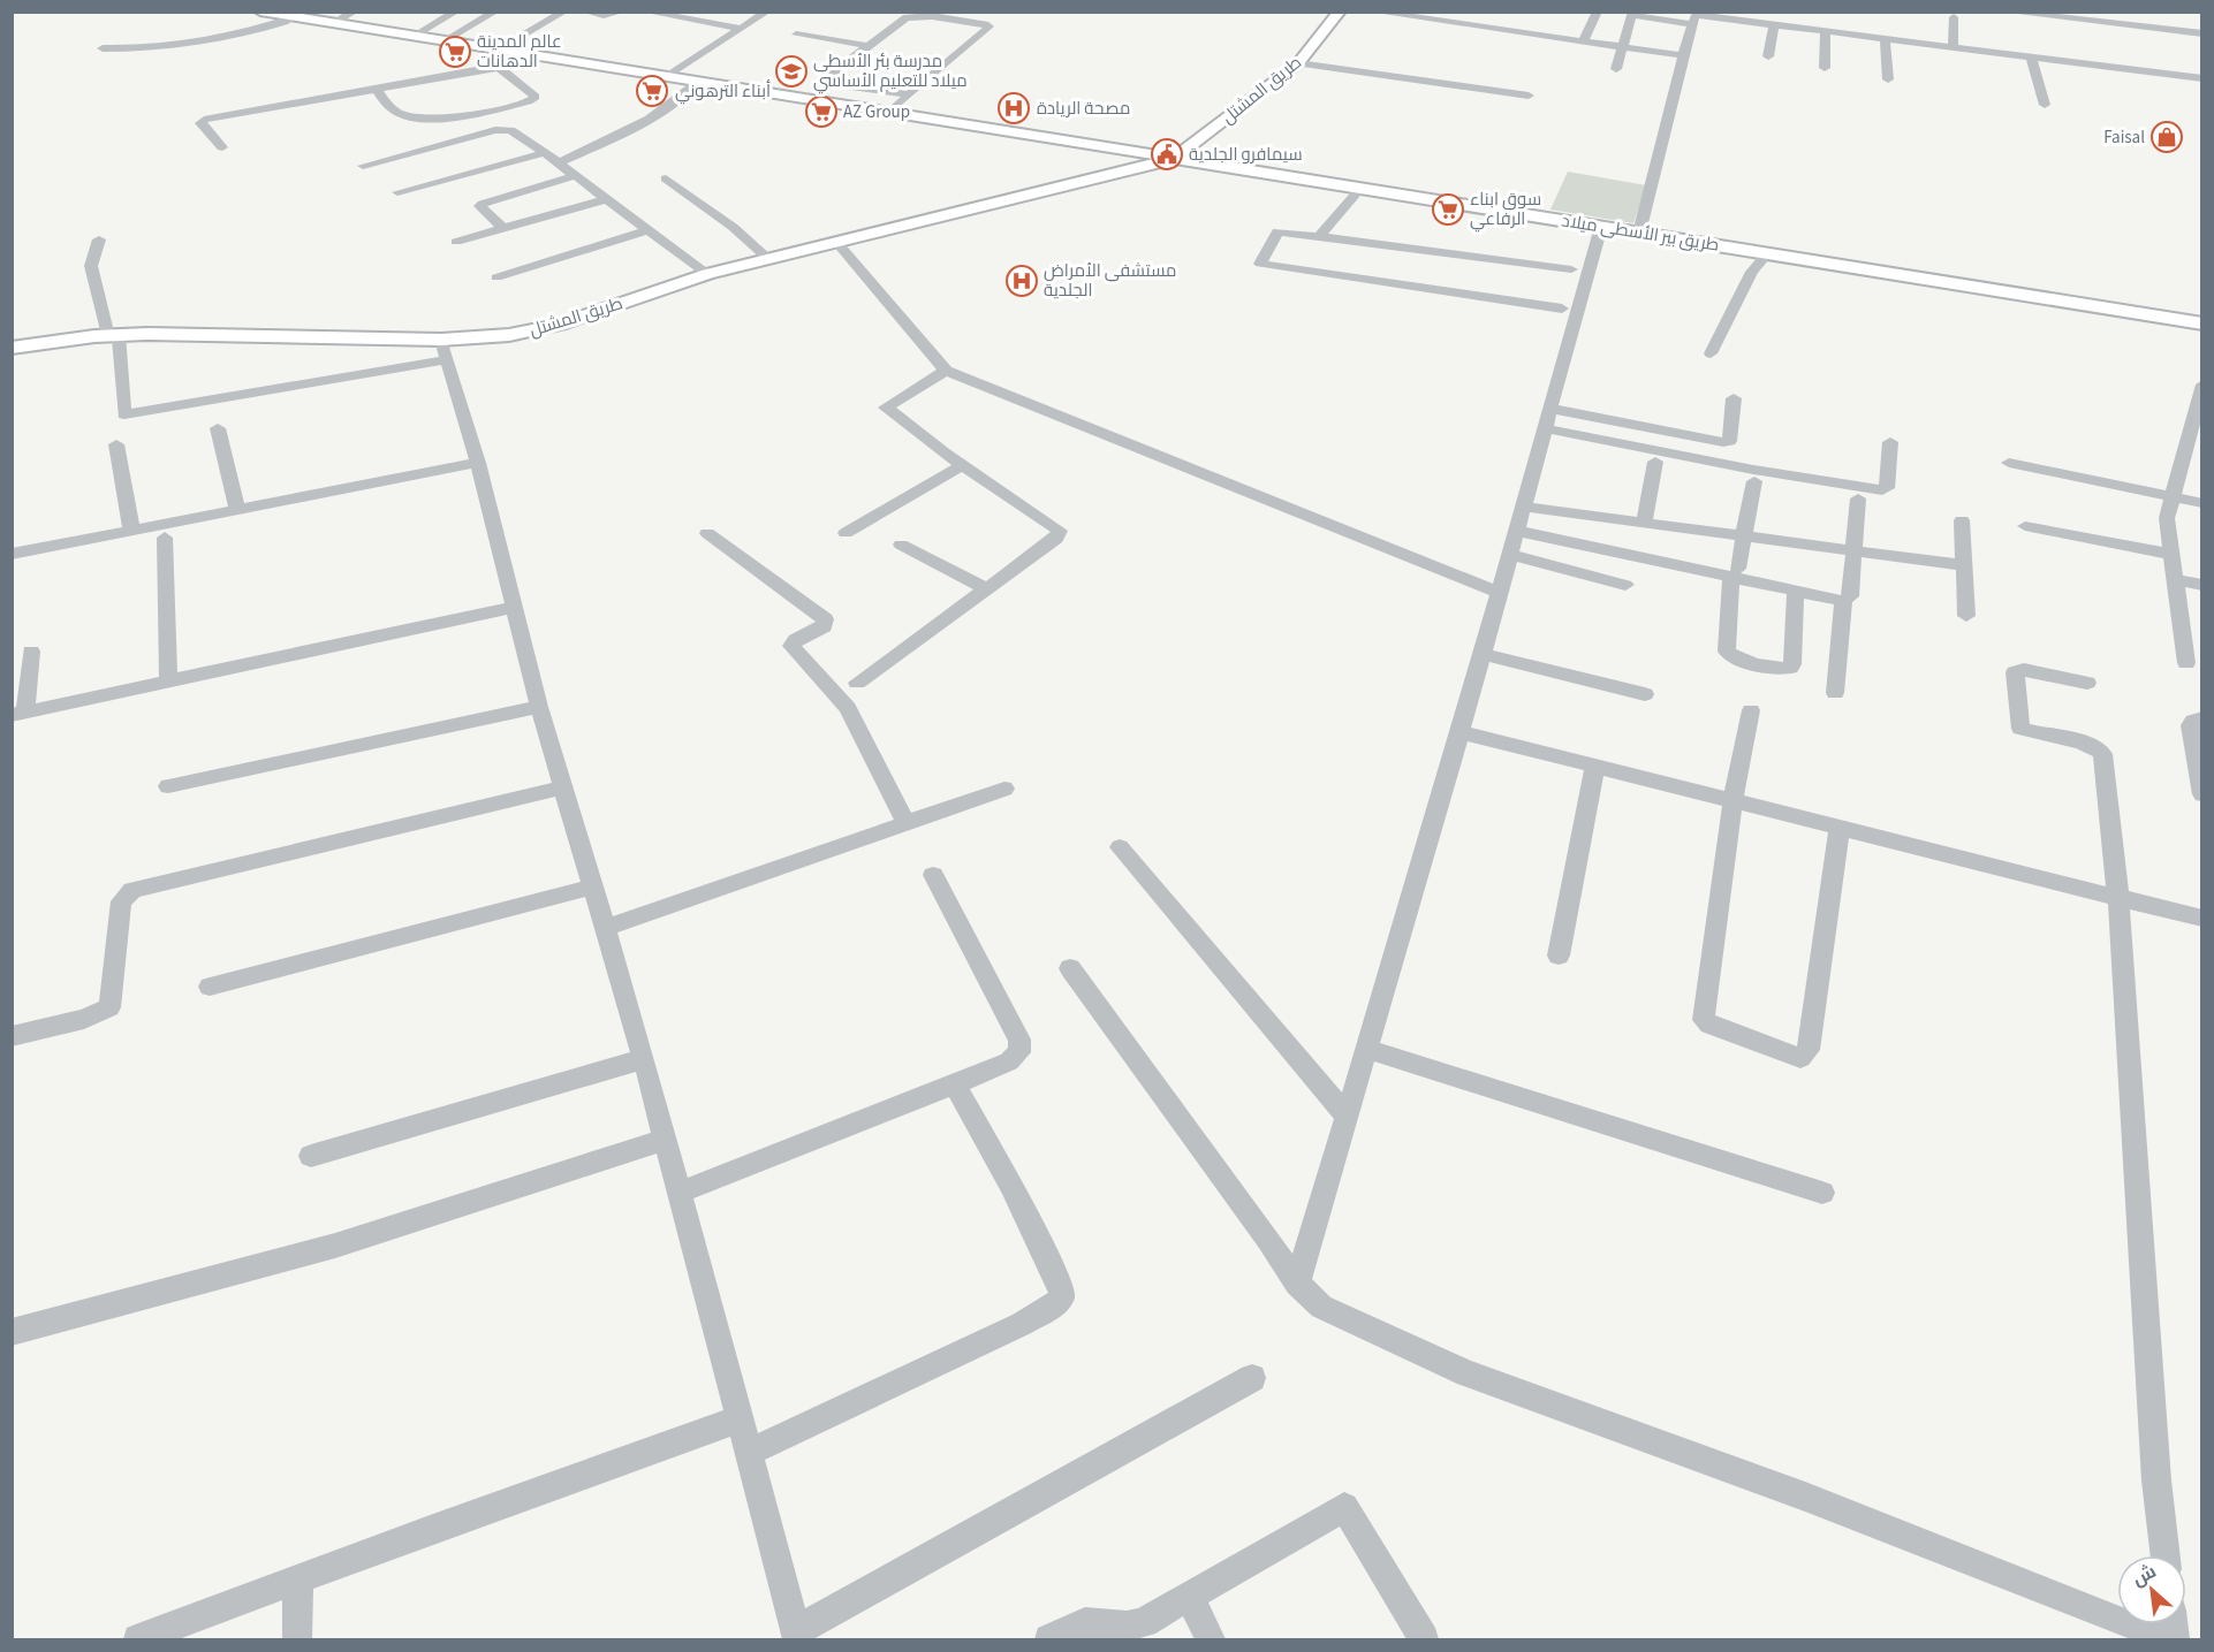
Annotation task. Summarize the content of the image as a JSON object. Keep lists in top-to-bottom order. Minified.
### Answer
{"streets":{"main road":["طريق المشتل","طريق بير الأسطى ميلاد"]},"crossings":[["طريق المشتل","طريق بير الأسطى ميلاد"]],"places":{"supermarket":["عالم المدينة الدهانات","أبناء الترهوني","AZ Group","سوق ابناء الرفاعي"],"school or university":["مدرسة بئر الأسطى ميلاد للتعليم الأساسي"],"hospital":["مصحة الريادة","مستشفى الأمراض الجلدية"],"shop":["Faisal"],"public building":["سيمافرو الجلدية"]},"north":"top left"}
